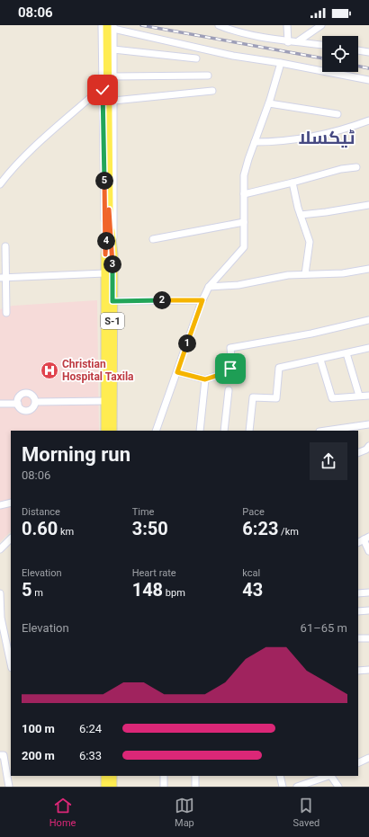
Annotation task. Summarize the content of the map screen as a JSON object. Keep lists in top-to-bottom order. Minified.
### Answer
{"streets":{"main road":["S-1"]},"districts":["ٹیکسلا"],"places":{"hospital":["Christian Hospital Taxila"]},"page":{"status":"08:06","pins":["5","4","3","2","1"],"heading":["Morning run","08:06"],"stats":[["Distance","0.60 km"],["Time","3:50"],["Pace","6:23 /km"],["Elevation","5 m"],["Heart rate","148 bpm"],["kcal","43"]],"chart":["Elevation","61–65 m"],"list":[{"name":"100 m","note":"6:24"},{"name":"200 m","note":"6:33"}],"tabs":["Home","Map","Saved"]}}
